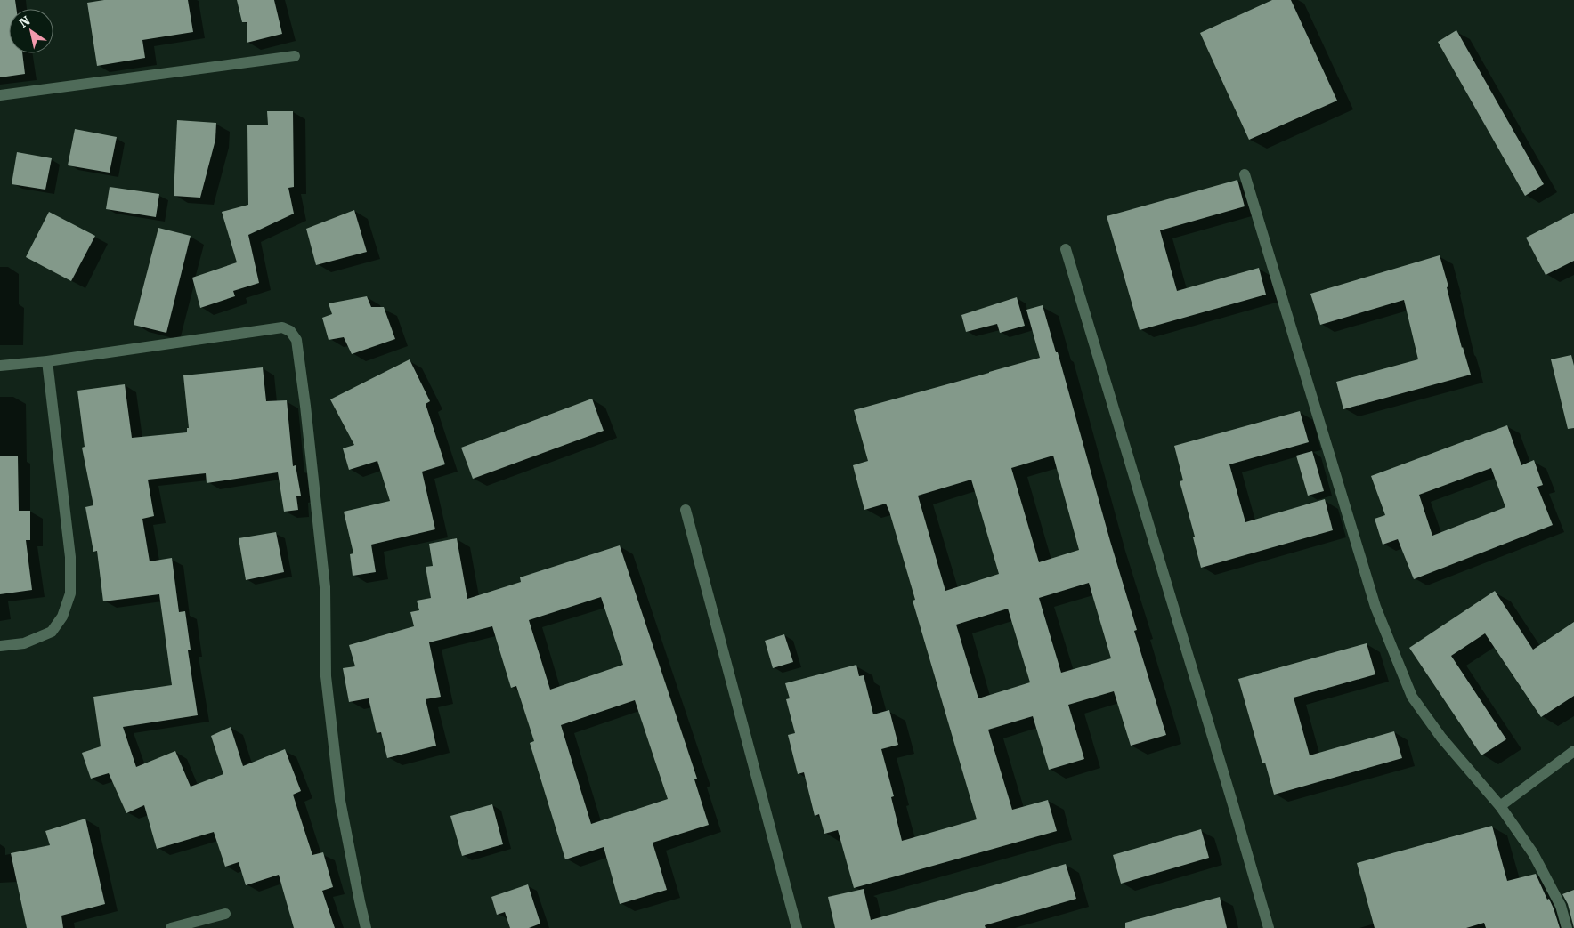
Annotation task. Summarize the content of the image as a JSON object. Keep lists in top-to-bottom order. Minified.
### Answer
{"north":"top left"}
